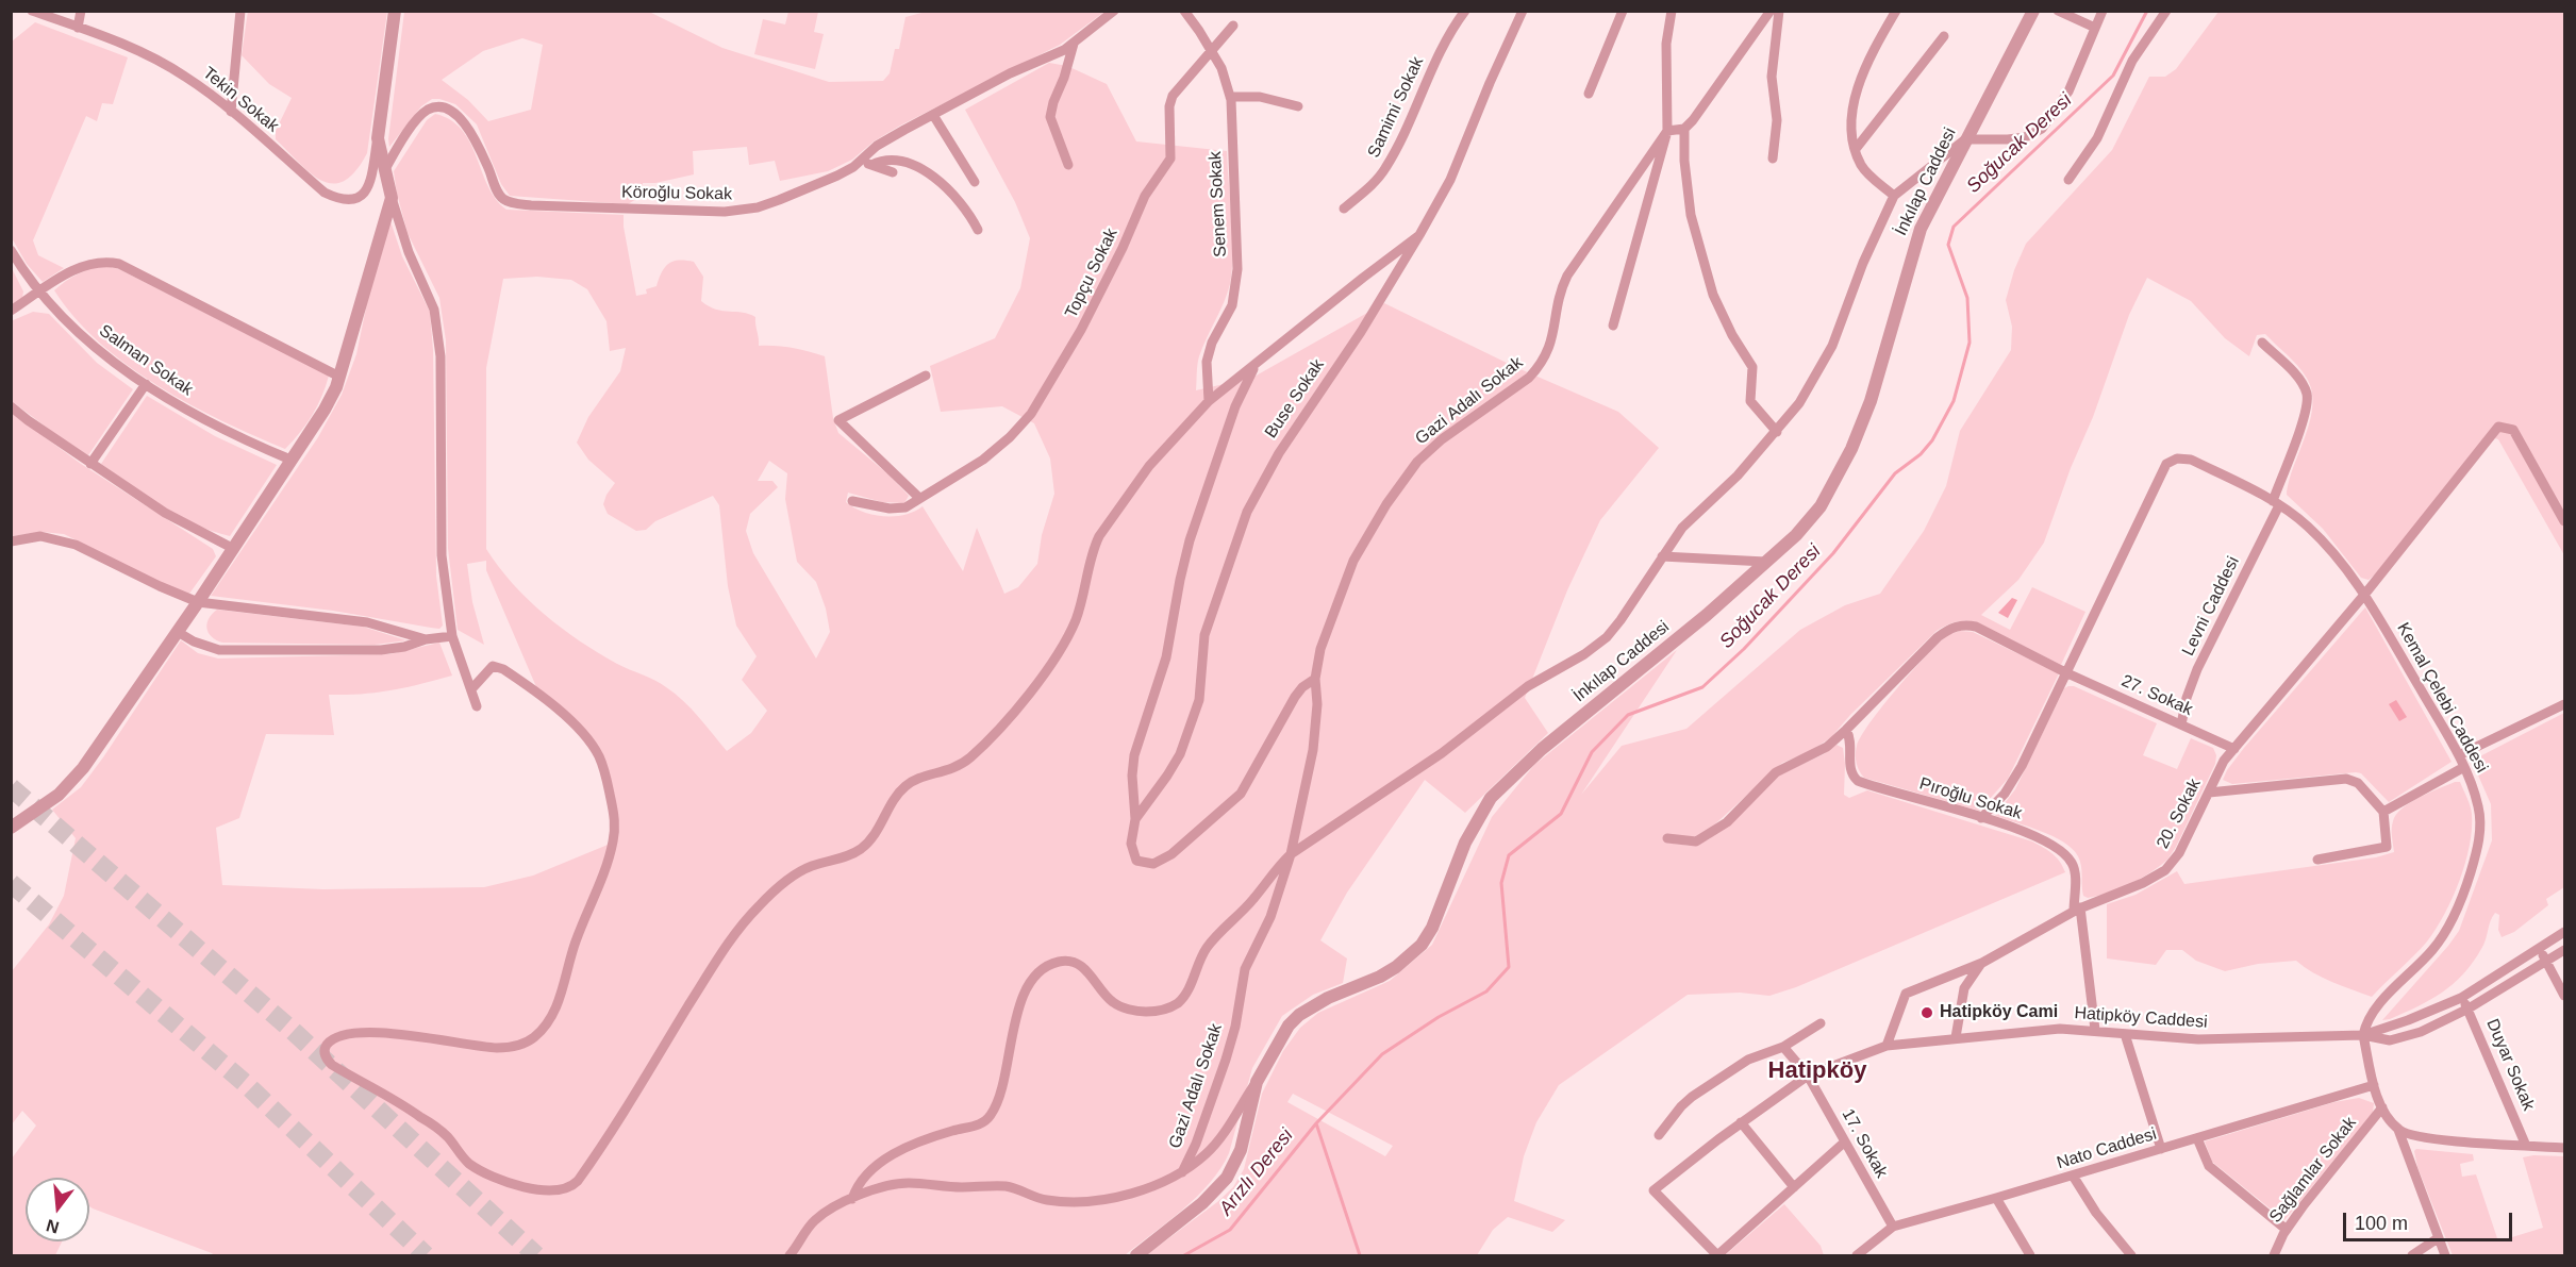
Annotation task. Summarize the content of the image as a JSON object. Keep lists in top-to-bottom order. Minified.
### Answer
{"streets":{"street":["Tekin Sokak","Samimi Sokak","İnkılap Caddesi","Köroğlu Sokak","Senem Sokak","Topçu Sokak","Salman Sokak","Buse Sokak","Gazi Adalı Sokak","Levni Caddesi","27. Sokak","Kemal Çelebi Caddesi","Pıroğlu Sokak","20. Sokak","Hatipköy Caddesi","Duyar Sokak","17. Sokak","Nato Caddesi","Sağlamlar Sokak"]},"crossings":[["Senem Sokak","Topçu Sokak"],["Levni Caddesi","27. Sokak"],["Levni Caddesi","Kemal Çelebi Caddesi"],["27. Sokak","Kemal Çelebi Caddesi"],["27. Sokak","Pıroğlu Sokak"],["27. Sokak","20. Sokak"],["Kemal Çelebi Caddesi","20. Sokak"],["Kemal Çelebi Caddesi","Hatipköy Caddesi"],["Pıroğlu Sokak","20. Sokak"],["Pıroğlu Sokak","Hatipköy Caddesi"],["20. Sokak","Hatipköy Caddesi"],["Hatipköy Caddesi","17. Sokak"],["17. Sokak","Nato Caddesi"]],"districts":["Hatipköy"],"water":["Soğucak Deresi","Arızlı Deresi"],"places":["Hatipköy Cami"],"scale_bar":"100 m","north":"bottom"}
